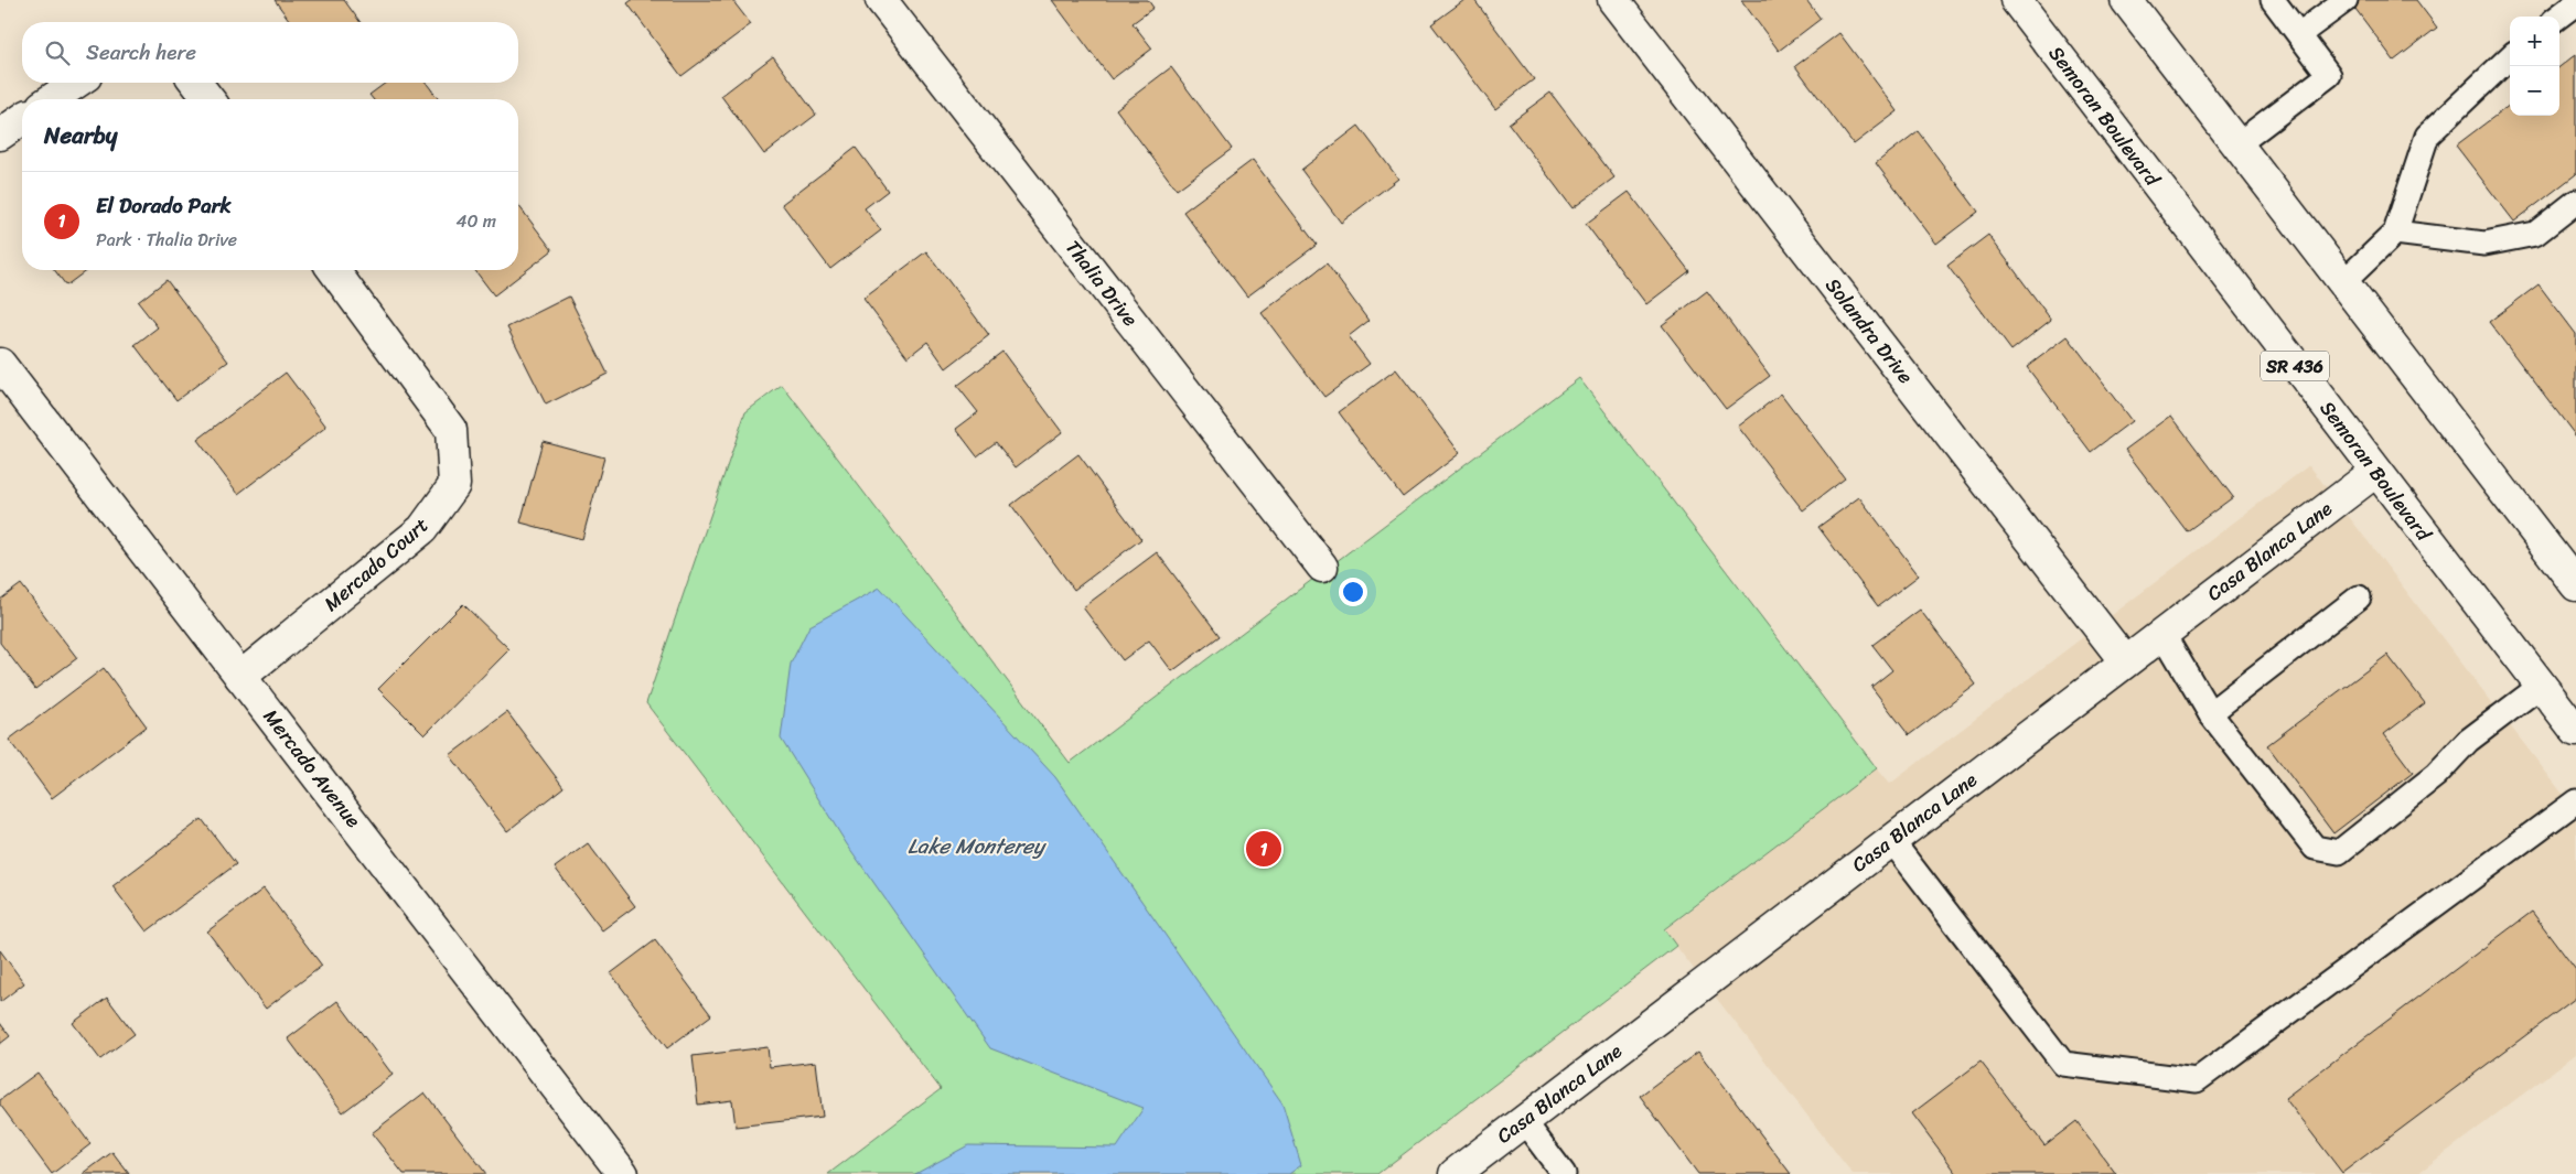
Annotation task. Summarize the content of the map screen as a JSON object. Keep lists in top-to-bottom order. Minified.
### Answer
{"streets":{"street":["Semoran Boulevard","Thalia Drive","Solandra Drive","SR 436","Casa Blanca Lane","Mercado Court","Mercado Avenue"]},"crossings":[["Semoran Boulevard","Casa Blanca Lane"],["Solandra Drive","Casa Blanca Lane"],["Mercado Court","Mercado Avenue"]],"water":["Lake Monterey"],"page":{"map_buttons":["+","−"],"search":"Search here","heading":"Nearby","list":[{"mark":"1","name":"El Dorado Park","note":"Park · Thalia Drive","value":"40 m"}],"pins":"1"}}
